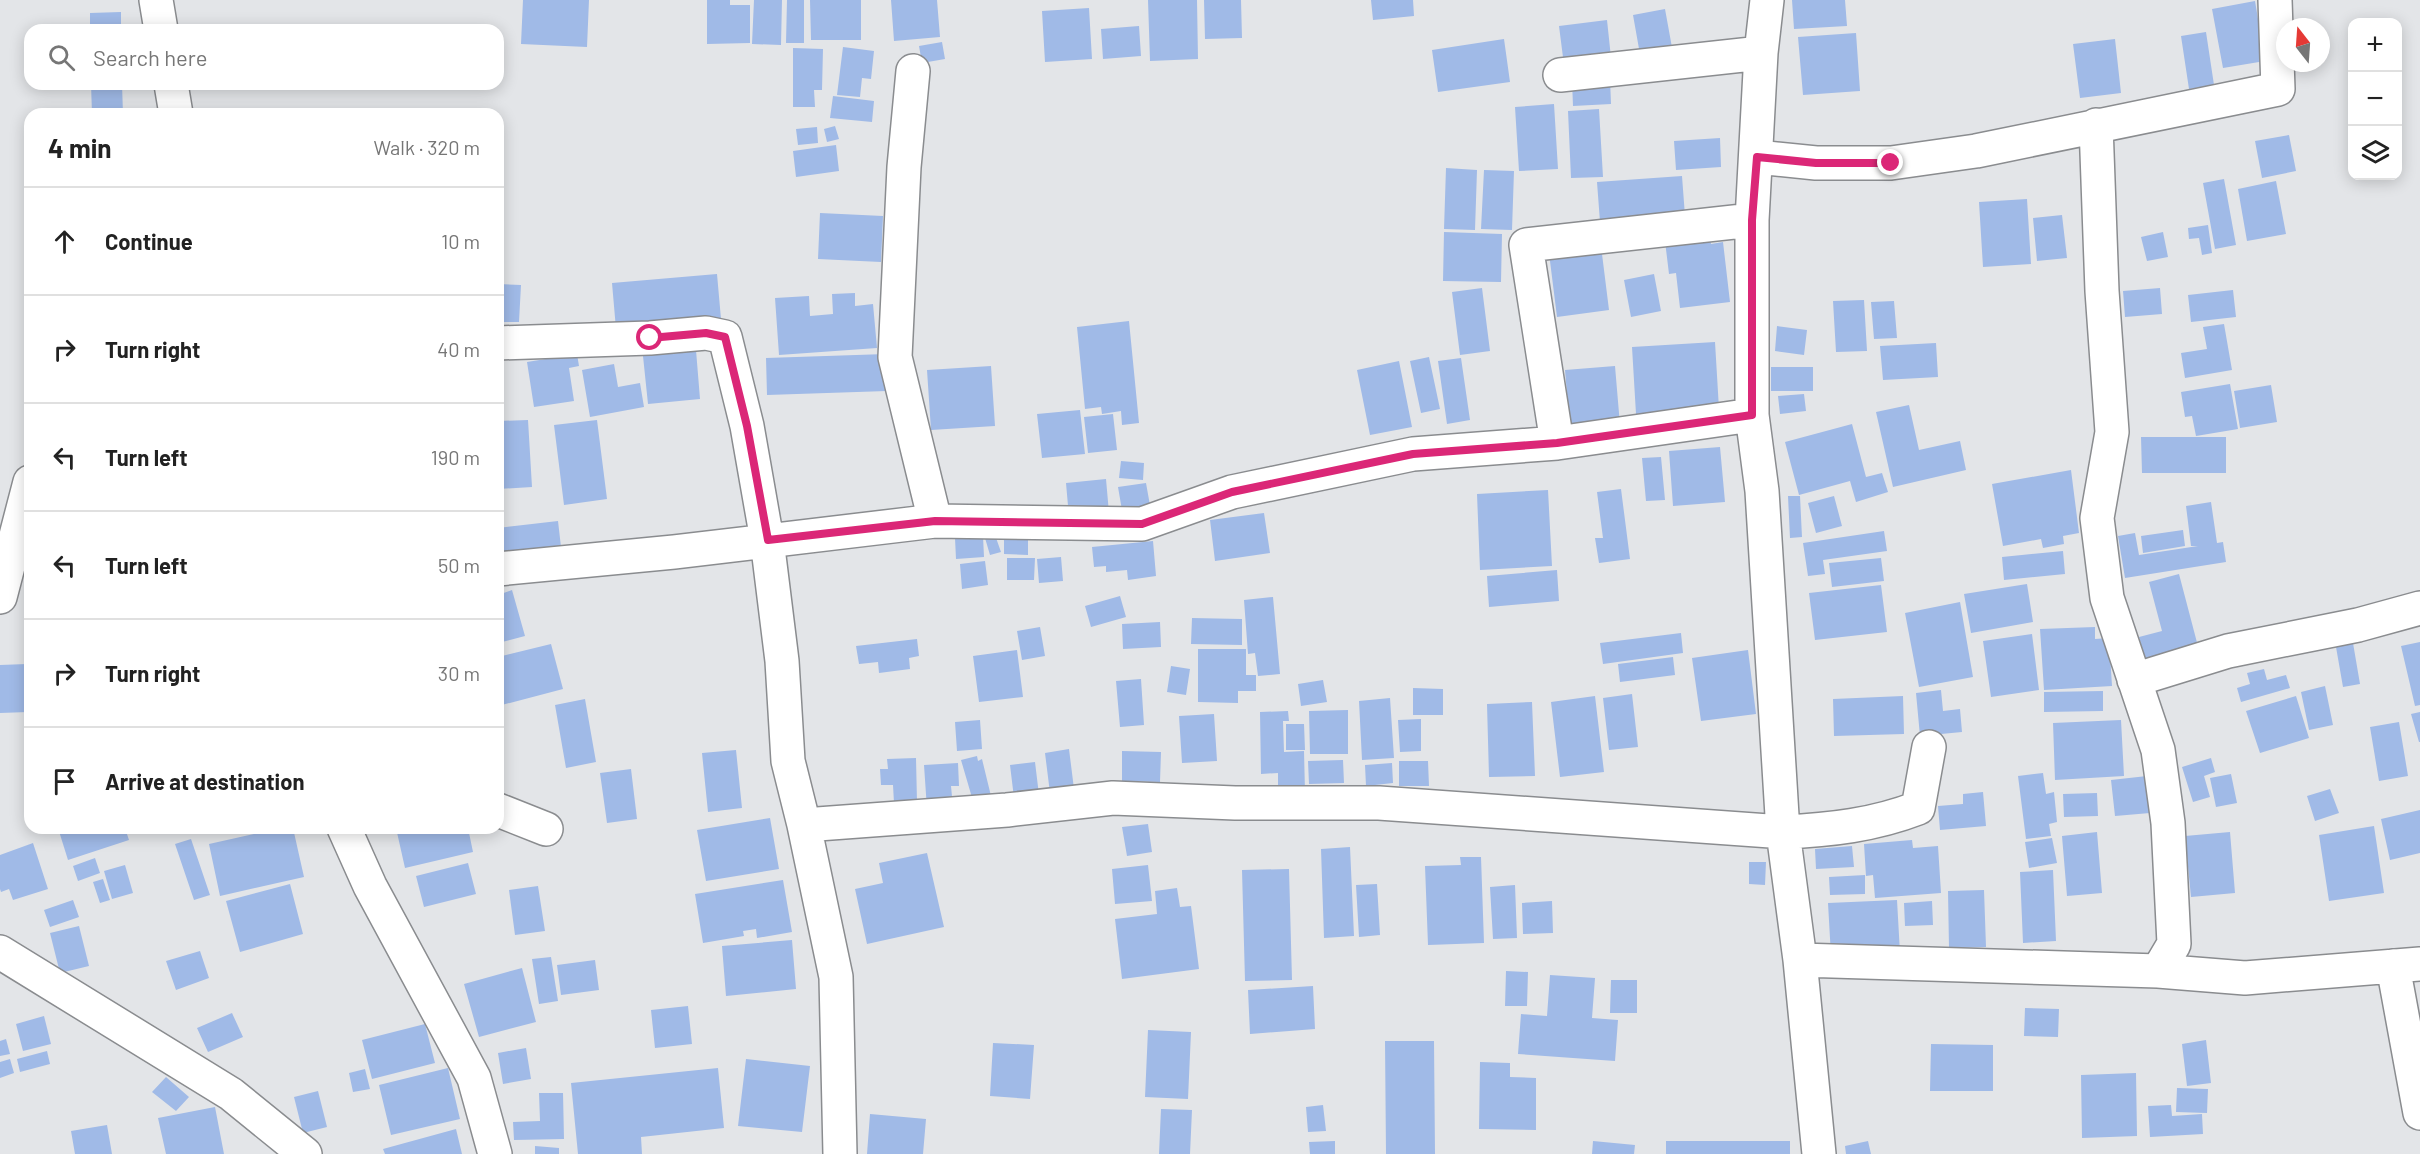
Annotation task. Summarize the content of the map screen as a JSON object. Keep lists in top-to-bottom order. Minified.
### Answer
{"north":"top","page":{"map_buttons":["+","−"],"search":"Search here","heading":["4 min","Walk · 320 m"],"list":[["Continue","10 m"],["Turn right","40 m"],["Turn left","190 m"],["Turn left","50 m"],["Turn right","30 m"],"Arrive at destination"]}}
